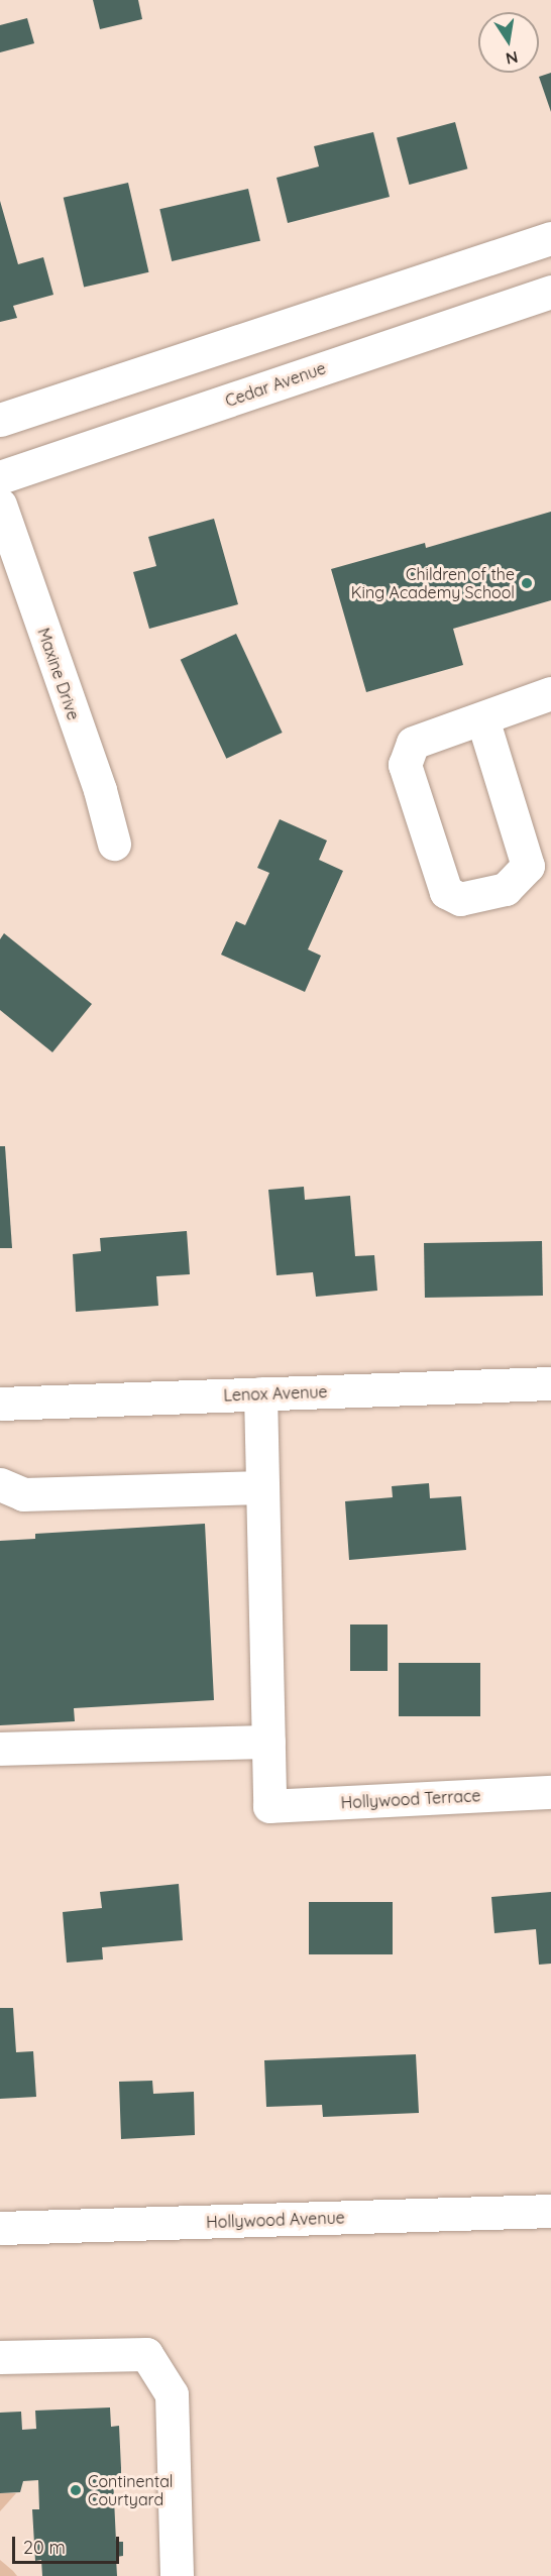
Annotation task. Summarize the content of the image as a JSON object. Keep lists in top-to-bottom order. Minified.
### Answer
{"streets":{"street":["Cedar Avenue","Maxine Drive","Lenox Avenue","Hollywood Terrace","Hollywood Avenue"]},"places":["Children of the King Academy School","Continental Courtyard"],"scale_bar":"20 m","north":"bottom"}
